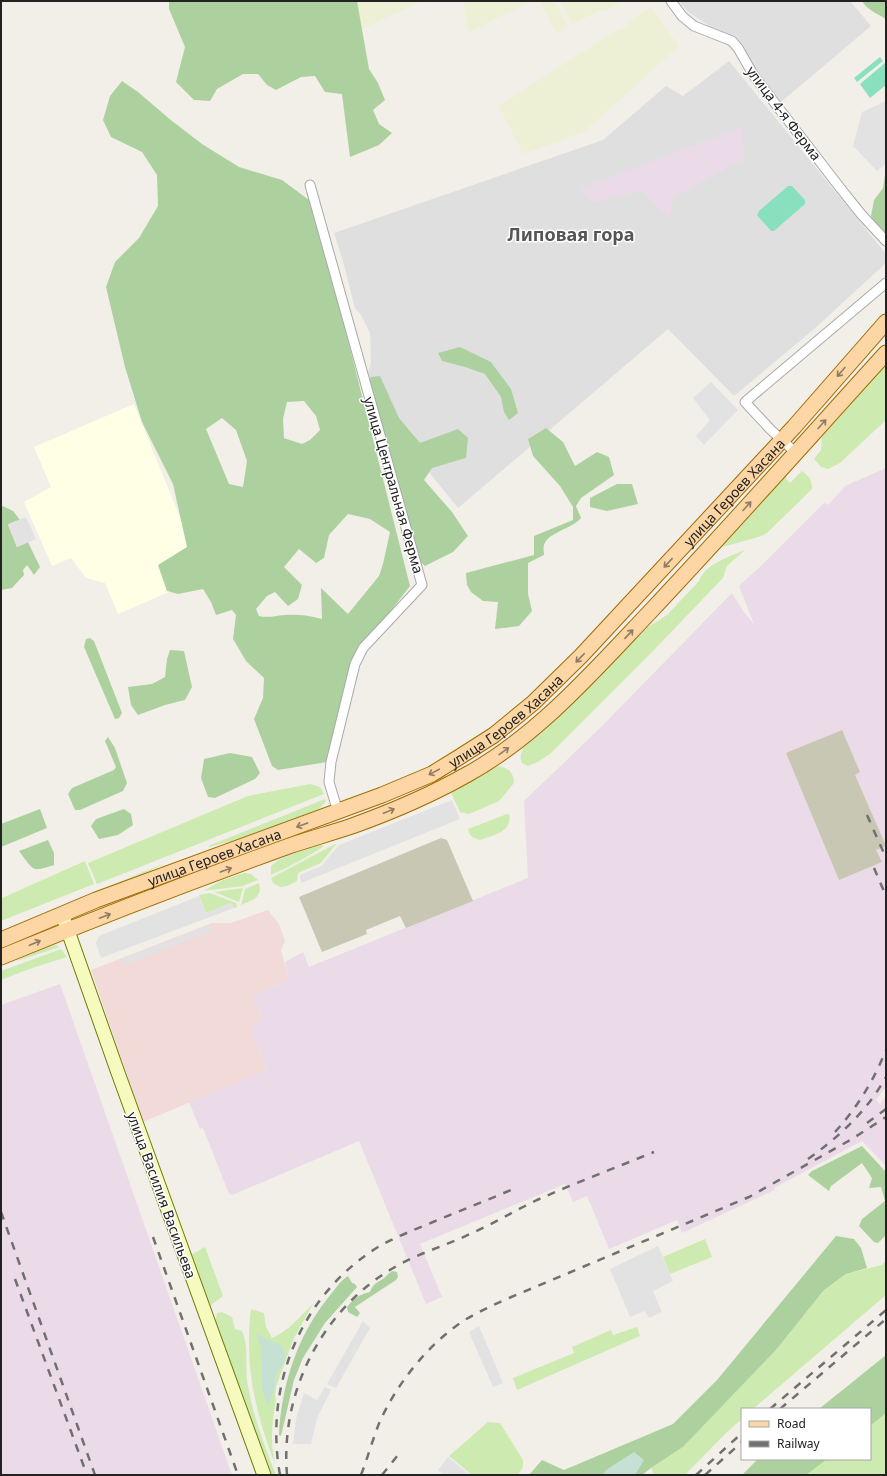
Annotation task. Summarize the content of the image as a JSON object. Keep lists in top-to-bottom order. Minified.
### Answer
{"streets":{"main road":["улица Героев Хасана","улица Василия Васильева"],"street":["улица 4-я Ферма","улица Центральная Ферма"]},"crossings":[["улица Центральная Ферма","улица Героев Хасана"],["улица Героев Хасана","улица Василия Васильева"]],"districts":["Липовая гора"],"legend":["Road","Railway"]}
